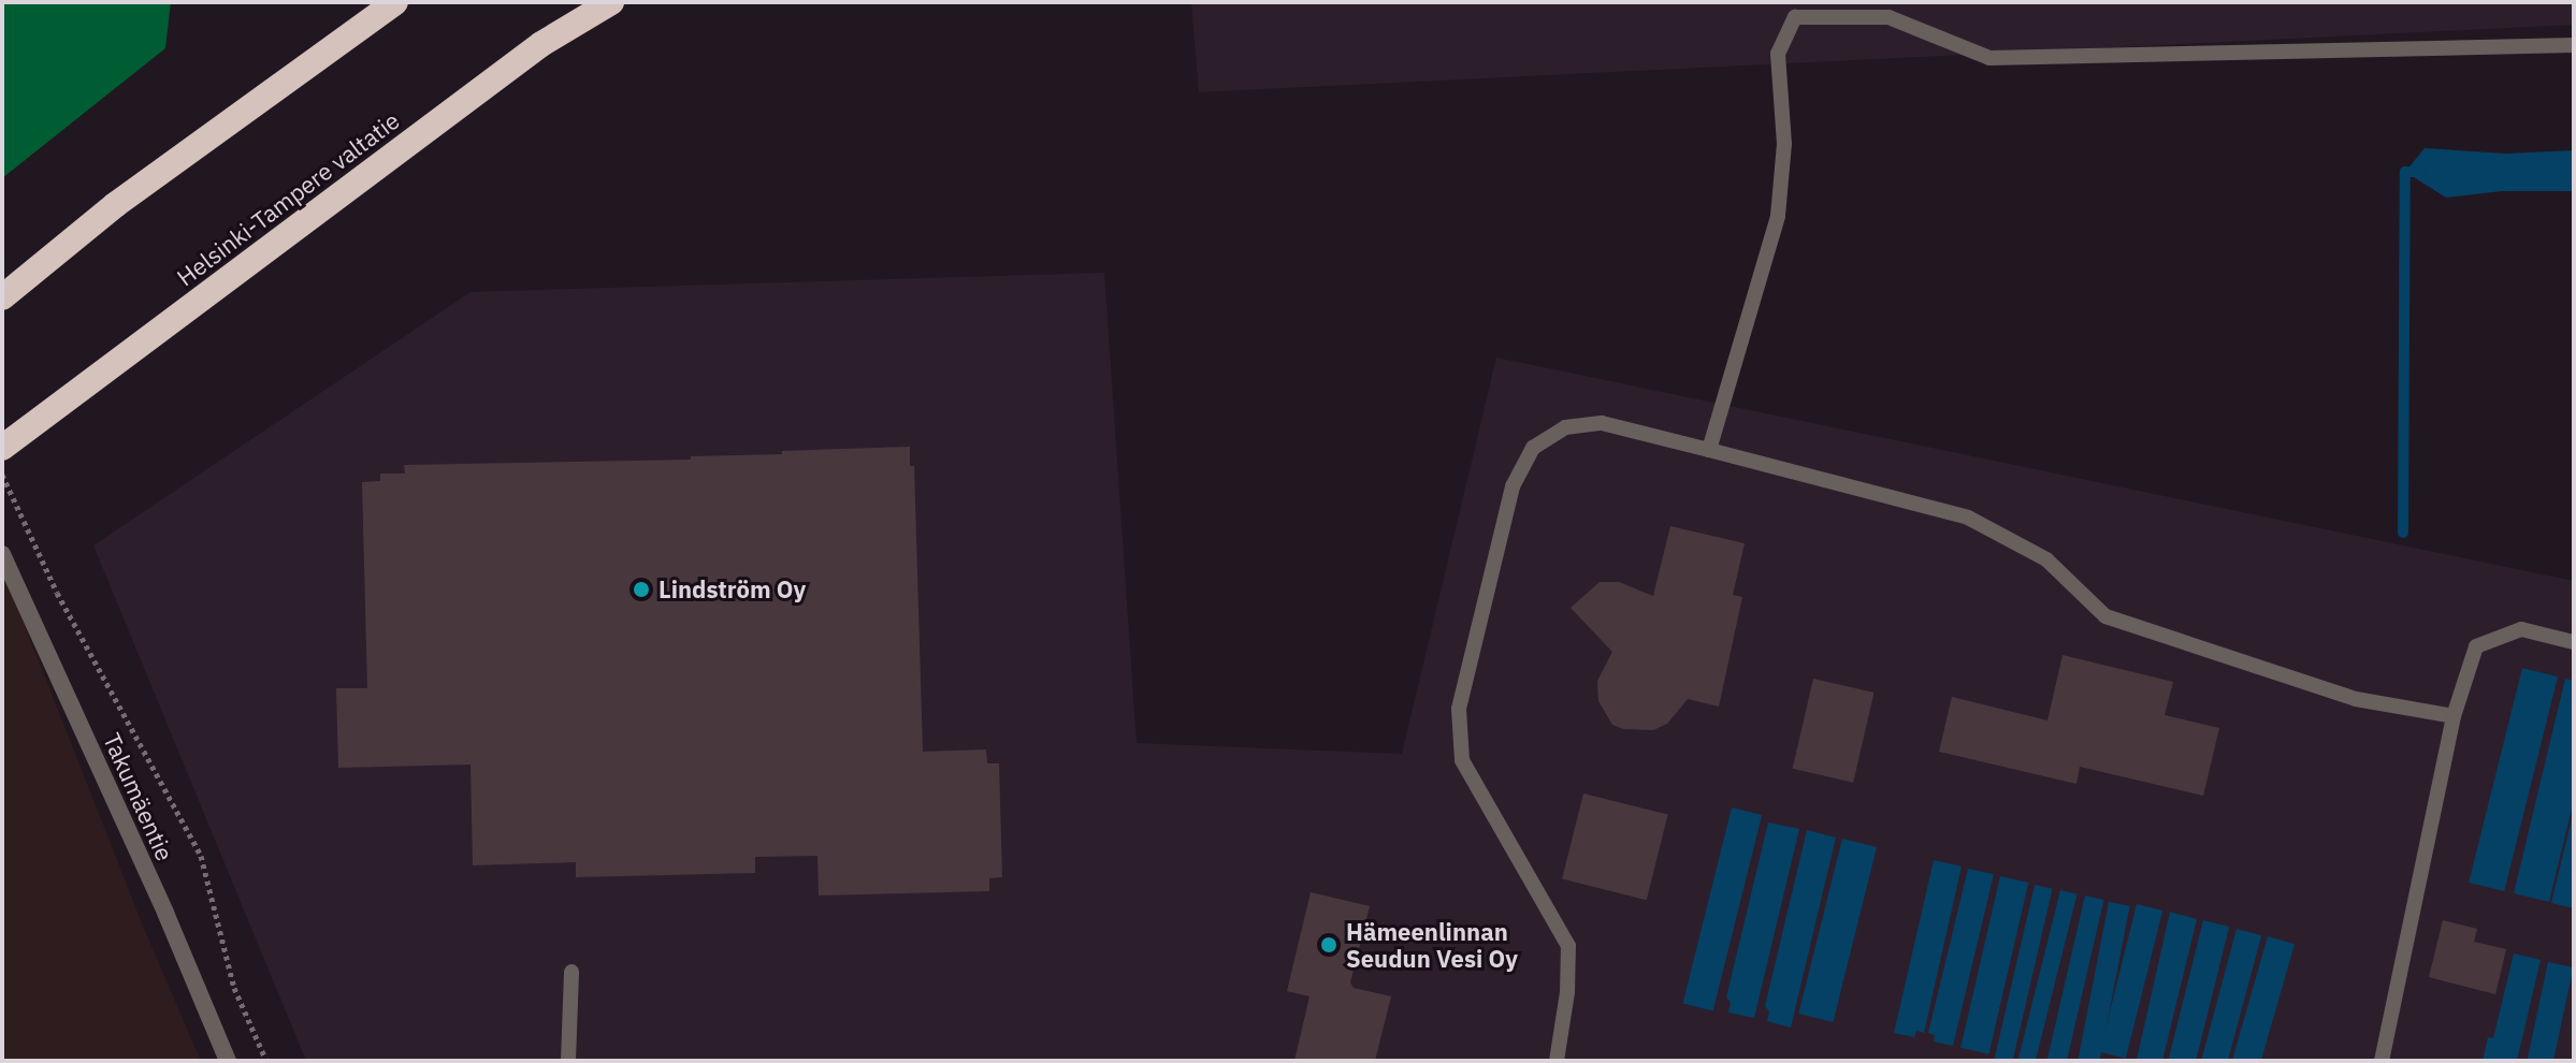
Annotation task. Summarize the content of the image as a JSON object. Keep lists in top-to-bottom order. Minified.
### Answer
{"streets":{"highway":["Helsinki-Tampere valtatie"],"street":["Takumäentie"]},"places":["Lindström Oy","Hämeenlinnan Seudun Vesi Oy"]}
